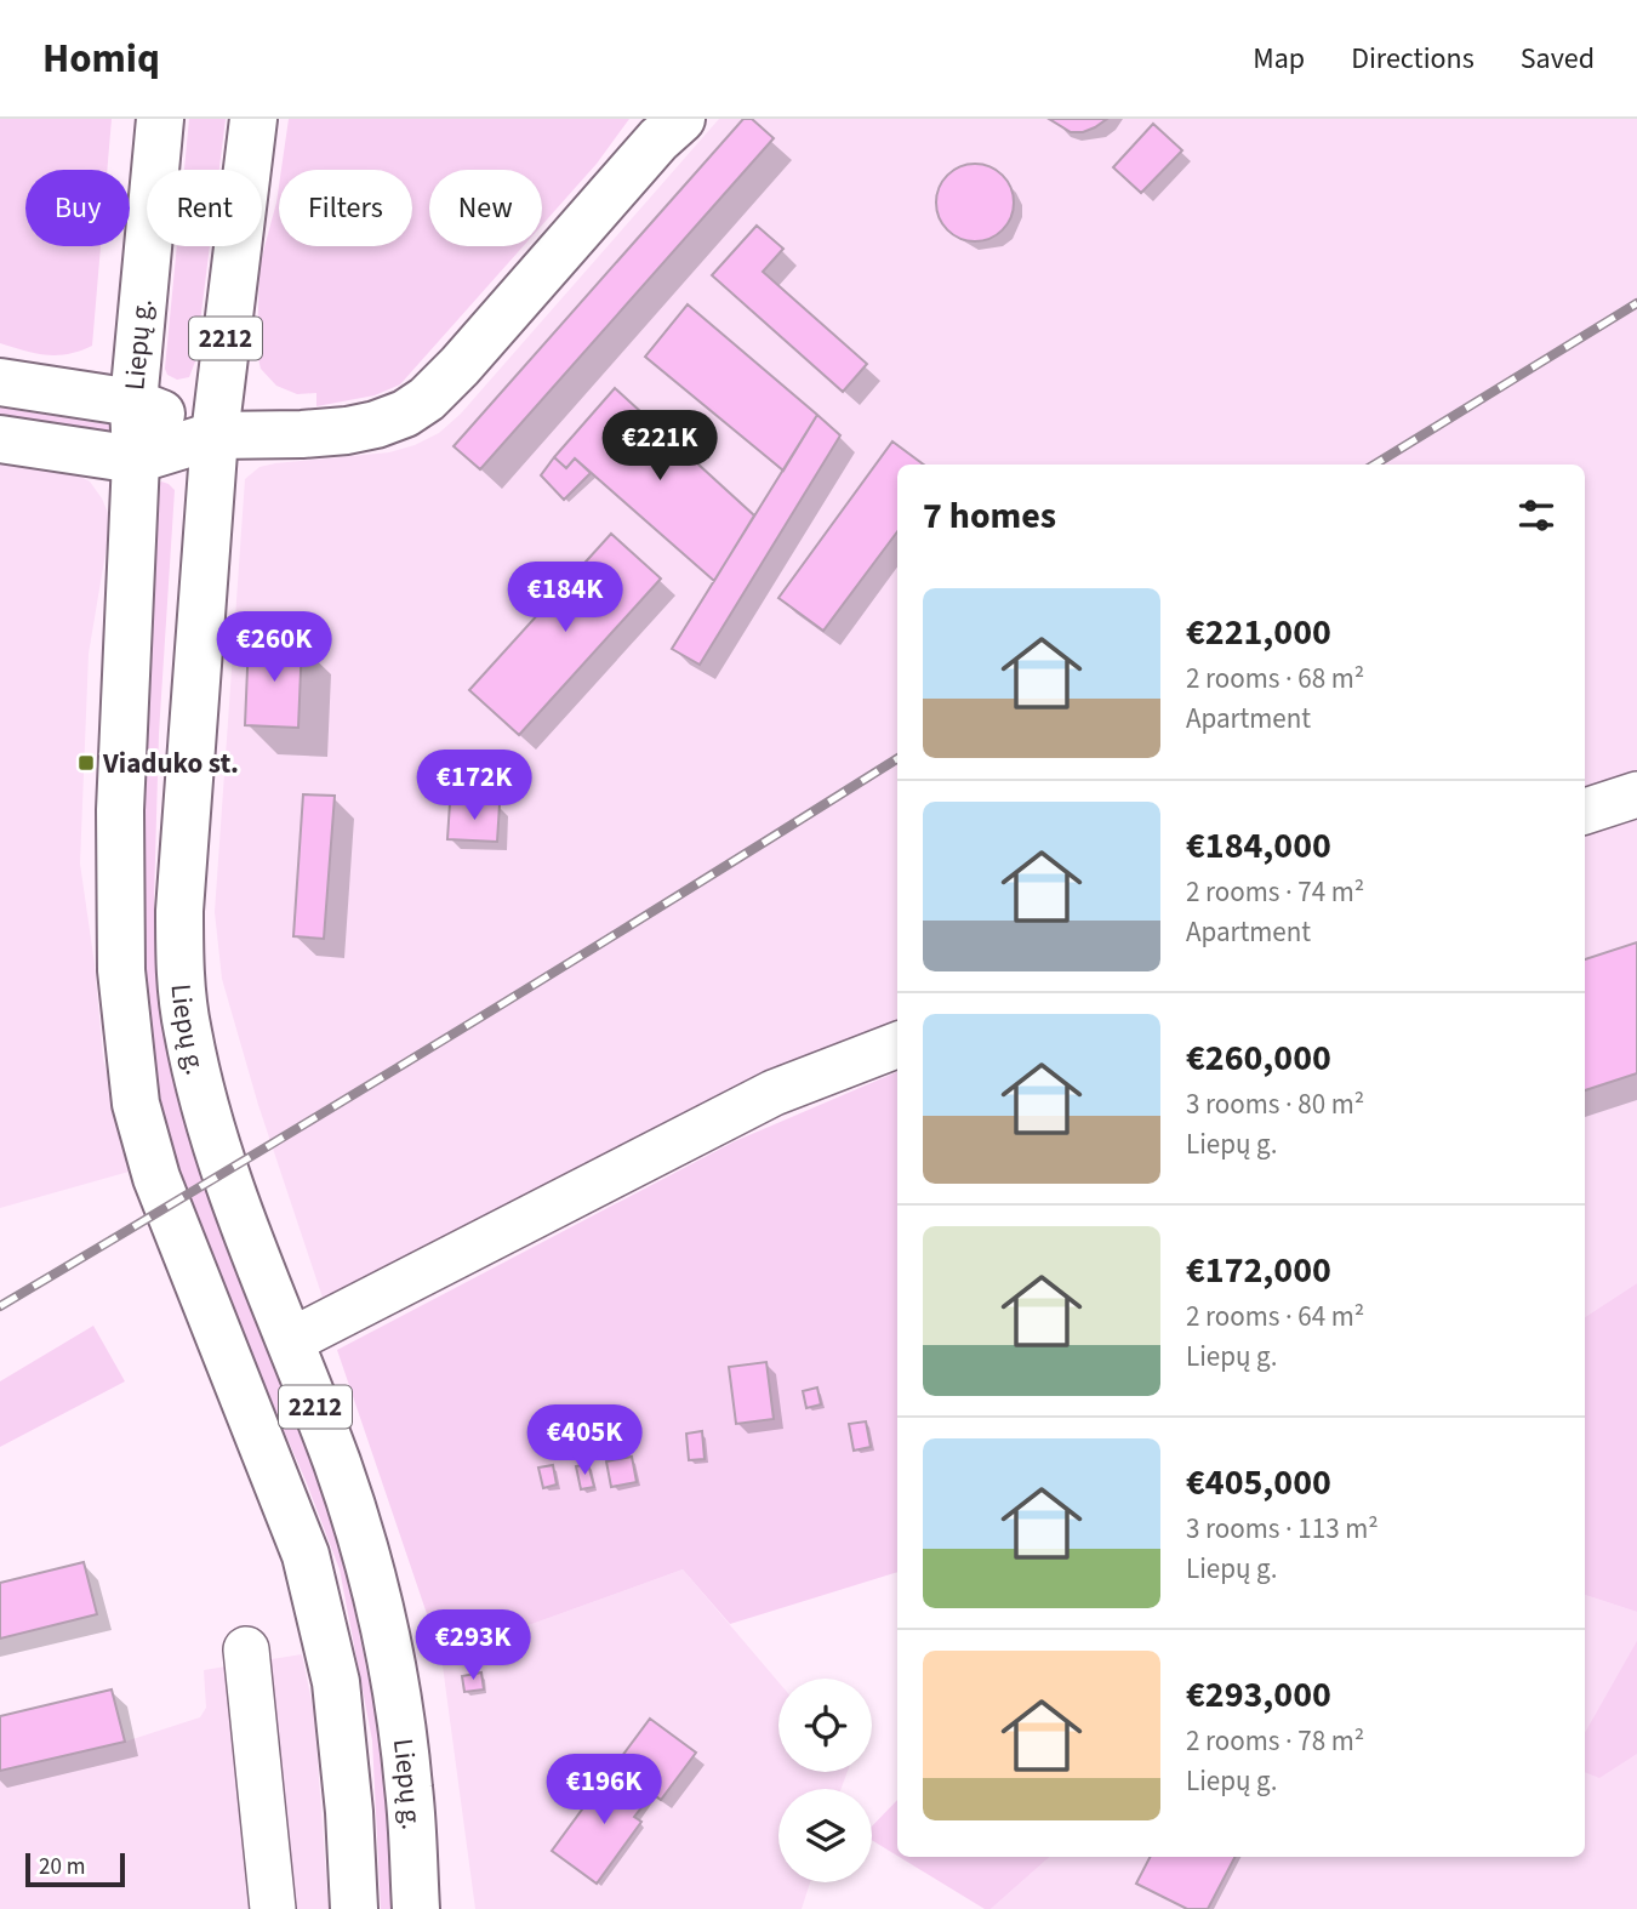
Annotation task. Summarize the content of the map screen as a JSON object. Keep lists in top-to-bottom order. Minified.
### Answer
{"streets":{"main road":["2212","Liepų g."]},"places":{"transit":["Viaduko st."]},"scale_bar":"20 m","page":{"header":"Homiq","nav":["Map","Directions","Saved"],"chip":["Buy","Rent","Filters","New"],"price":["€221K","€184K","€260K","€172K","€405K","€293K","€196K"],"heading":"7 homes","list":[{"name":"€221,000","note":"2 rooms · 68 m² · Apartment"},{"name":"€184,000","note":"2 rooms · 74 m² · Apartment"},{"name":"€260,000","note":"3 rooms · 80 m² · Liepų g."},{"name":"€172,000","note":"2 rooms · 64 m² · Liepų g."},{"name":"€405,000","note":"3 rooms · 113 m² · Liepų g."},{"name":"€293,000","note":"2 rooms · 78 m² · Liepų g."}],"scale":"20 m"}}
